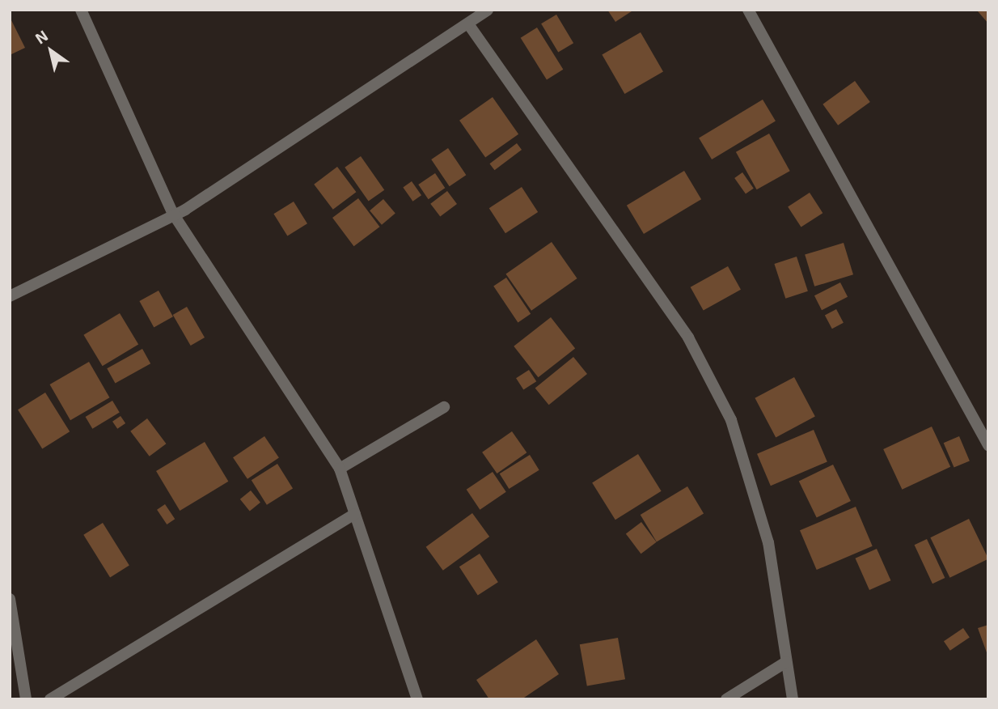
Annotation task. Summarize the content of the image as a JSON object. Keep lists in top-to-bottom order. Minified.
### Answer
{"north":"top left"}
